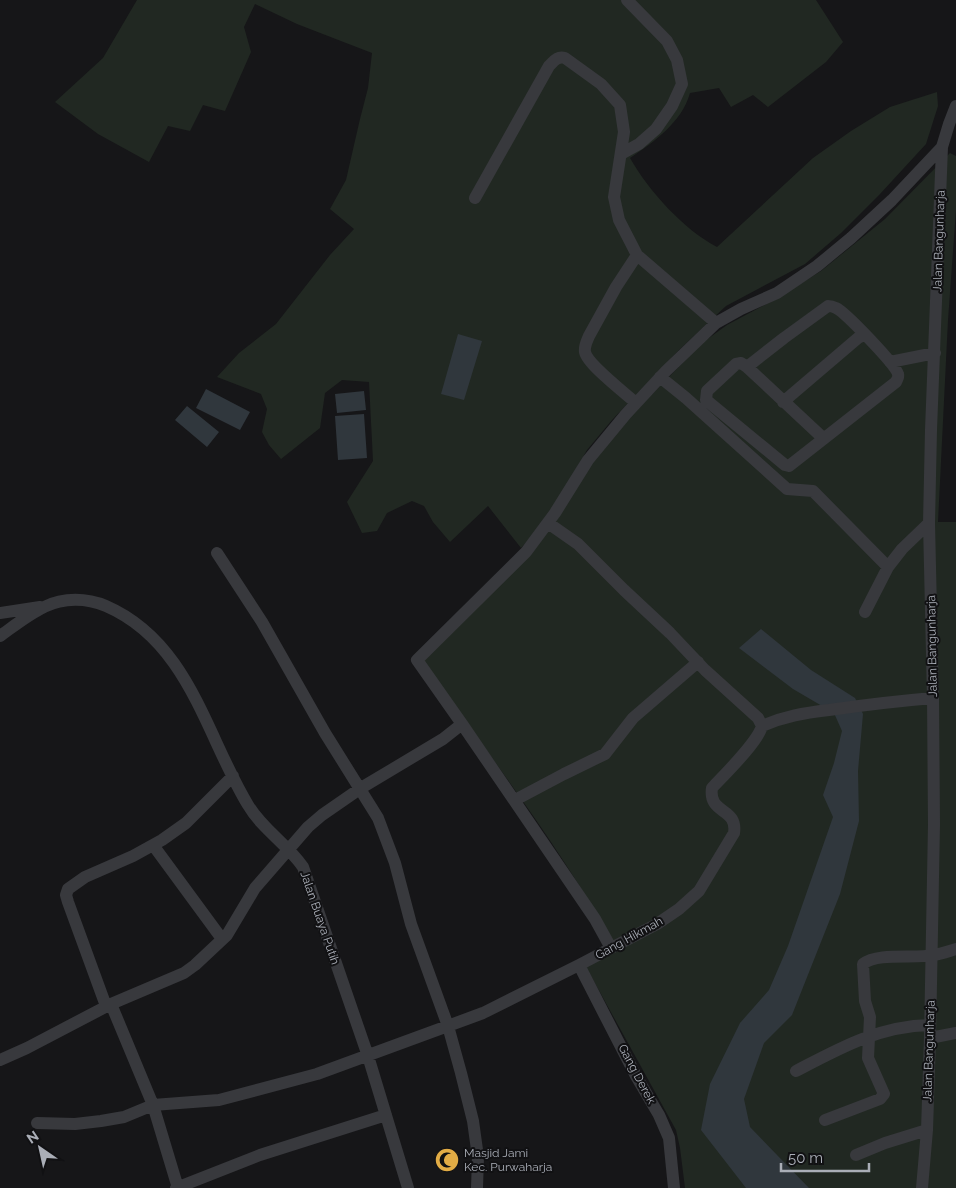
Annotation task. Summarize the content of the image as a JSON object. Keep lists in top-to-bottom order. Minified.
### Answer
{"streets":{"street":["Jalan Bangunharja","Jalan Buaya Putih","Gang Hikmah","Gang Derek"]},"crossings":[["Jalan Buaya Putih","Gang Hikmah"],["Gang Hikmah","Gang Derek"]],"places":{"mosque":["Masjid Jami Kec. Purwaharja"]},"scale_bar":"50 m","north":"top left"}
